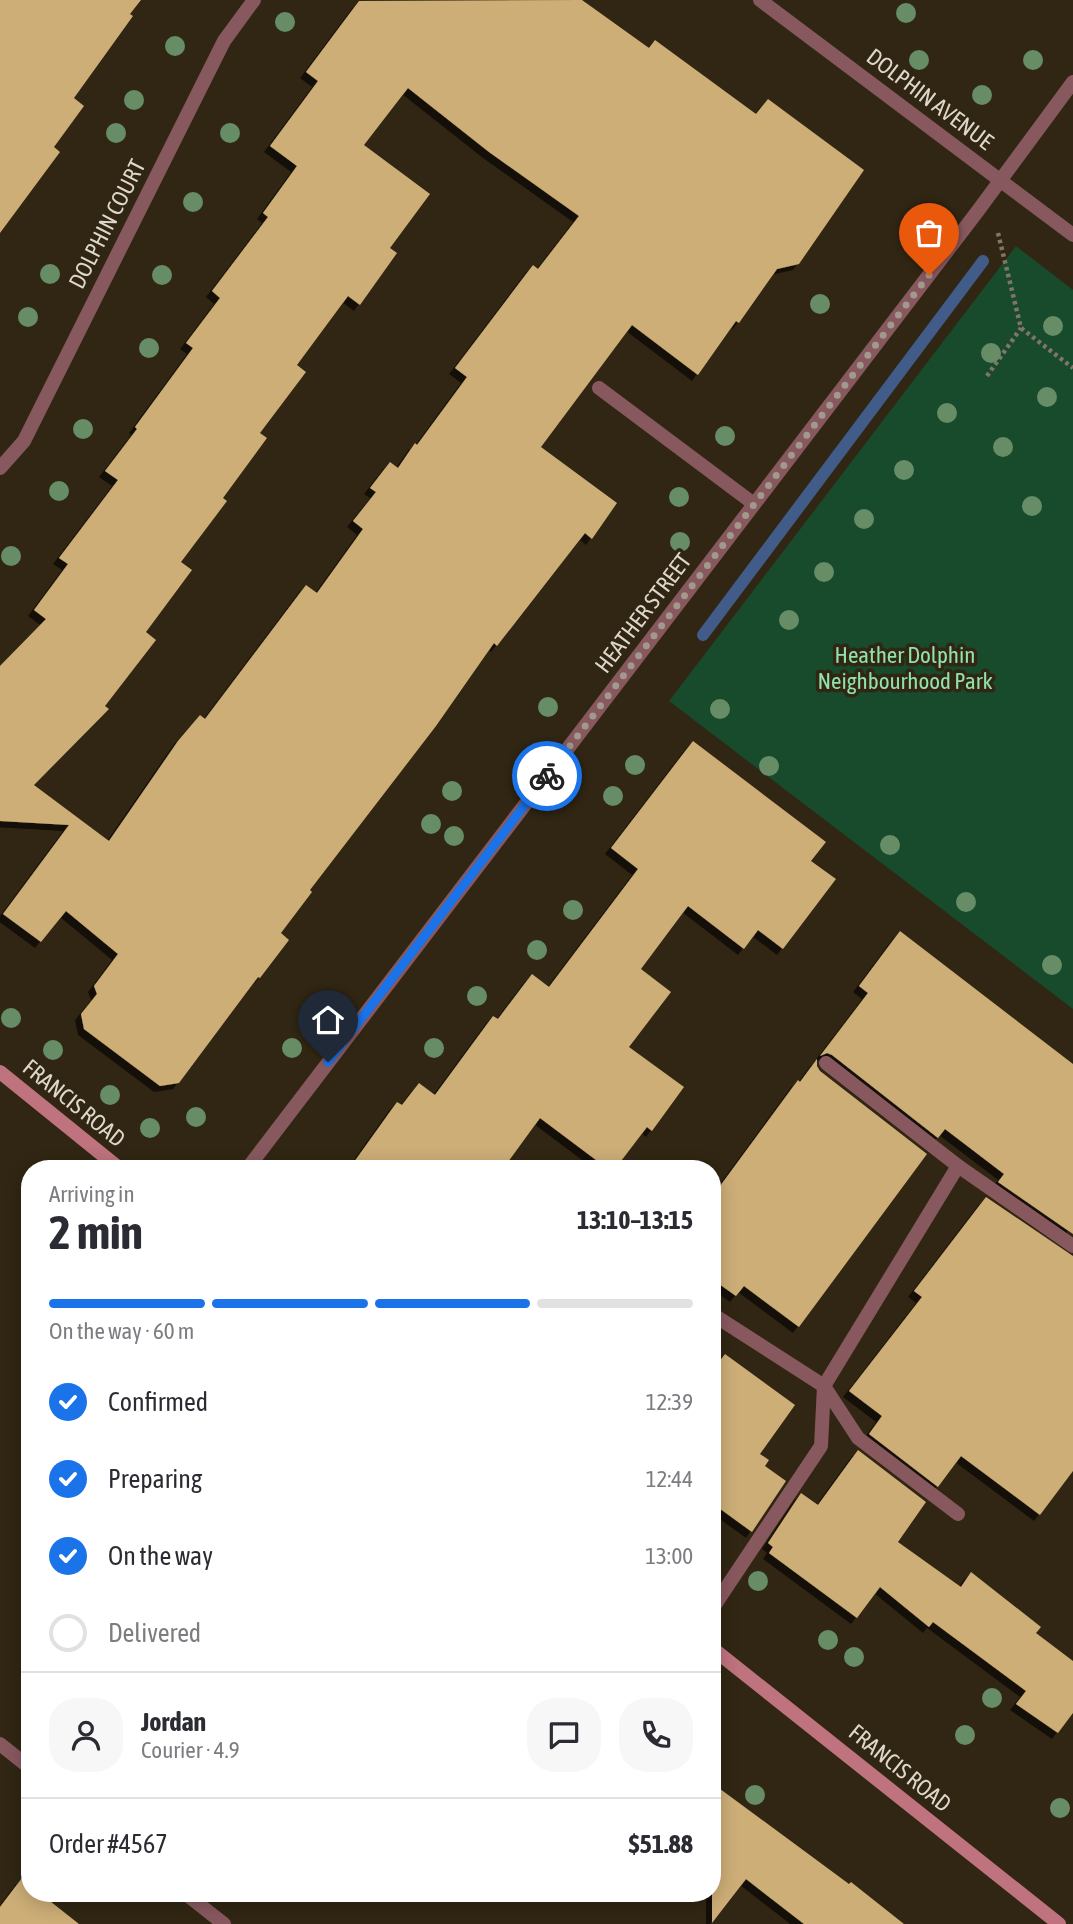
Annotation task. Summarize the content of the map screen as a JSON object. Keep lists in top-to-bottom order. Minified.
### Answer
{"streets":{"street":["DOLPHIN AVENUE","DOLPHIN COURT","HEATHER STREET","FRANCIS ROAD"]},"crossings":[["DOLPHIN AVENUE","HEATHER STREET"]],"parks":["Heather Dolphin Neighbourhood Park"],"page":{"heading":["2 min","Arriving in","13:10–13:15"],"panel":["Jordan","Courier · 4.9","Order #4567","$51.88"],"bar":"On the way · 60 m","list":[["Confirmed","12:39"],["Preparing","12:44"],["On the way","13:00"],"Delivered"]}}
